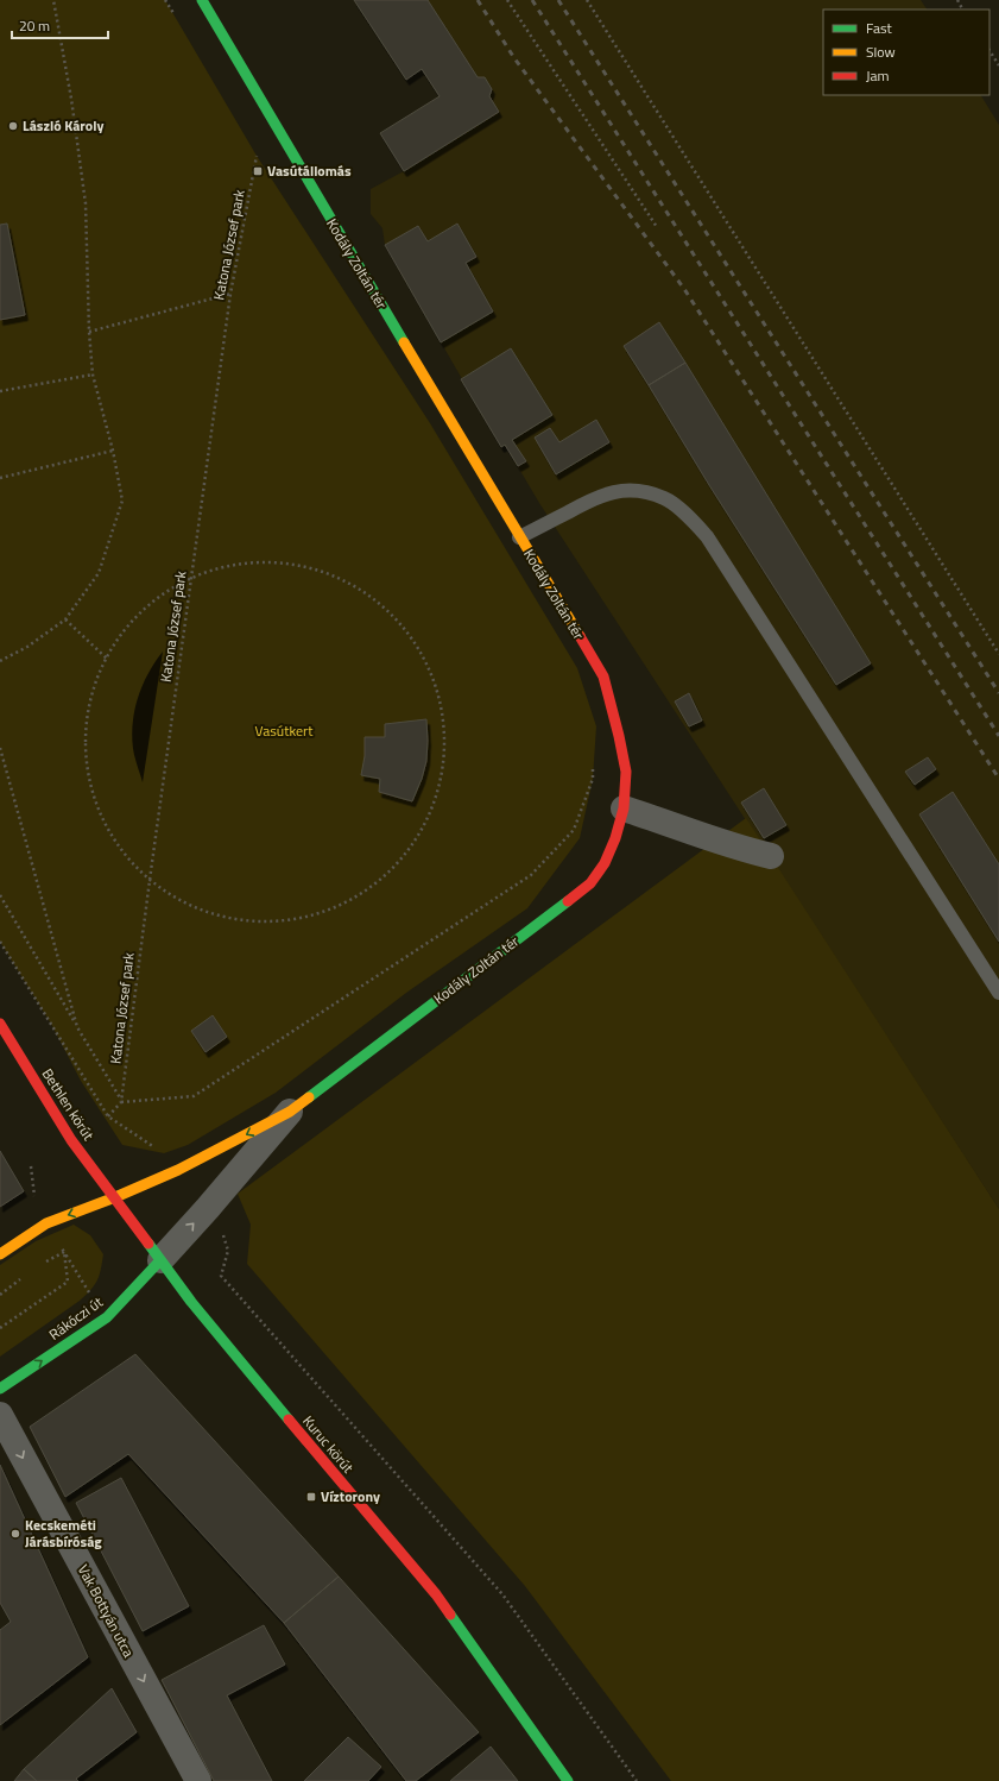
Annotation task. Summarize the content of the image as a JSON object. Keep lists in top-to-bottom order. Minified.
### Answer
{"streets":{"street":["Kodály Zoltán tér","Bethlen körút","Rákóczi út","Kuruc körút","Vak Bottyán utca"],"path":["Katona József park"]},"crossings":[["Kodály Zoltán tér","Bethlen körút"],["Kodály Zoltán tér","Rákóczi út"],["Kodály Zoltán tér","Kuruc körút"],["Bethlen körút","Kuruc körút"],["Rákóczi út","Kuruc körút"]],"one_way":["Rákóczi út","Vak Bottyán utca"],"parks":["Vasútkert"],"places":{"other":["László Károly","Kecskeméti Járásbíróság"],"transit":["Vasútállomás","Víztorony"]},"legend":["Fast","Slow","Jam"],"scale_bar":"20 m"}
